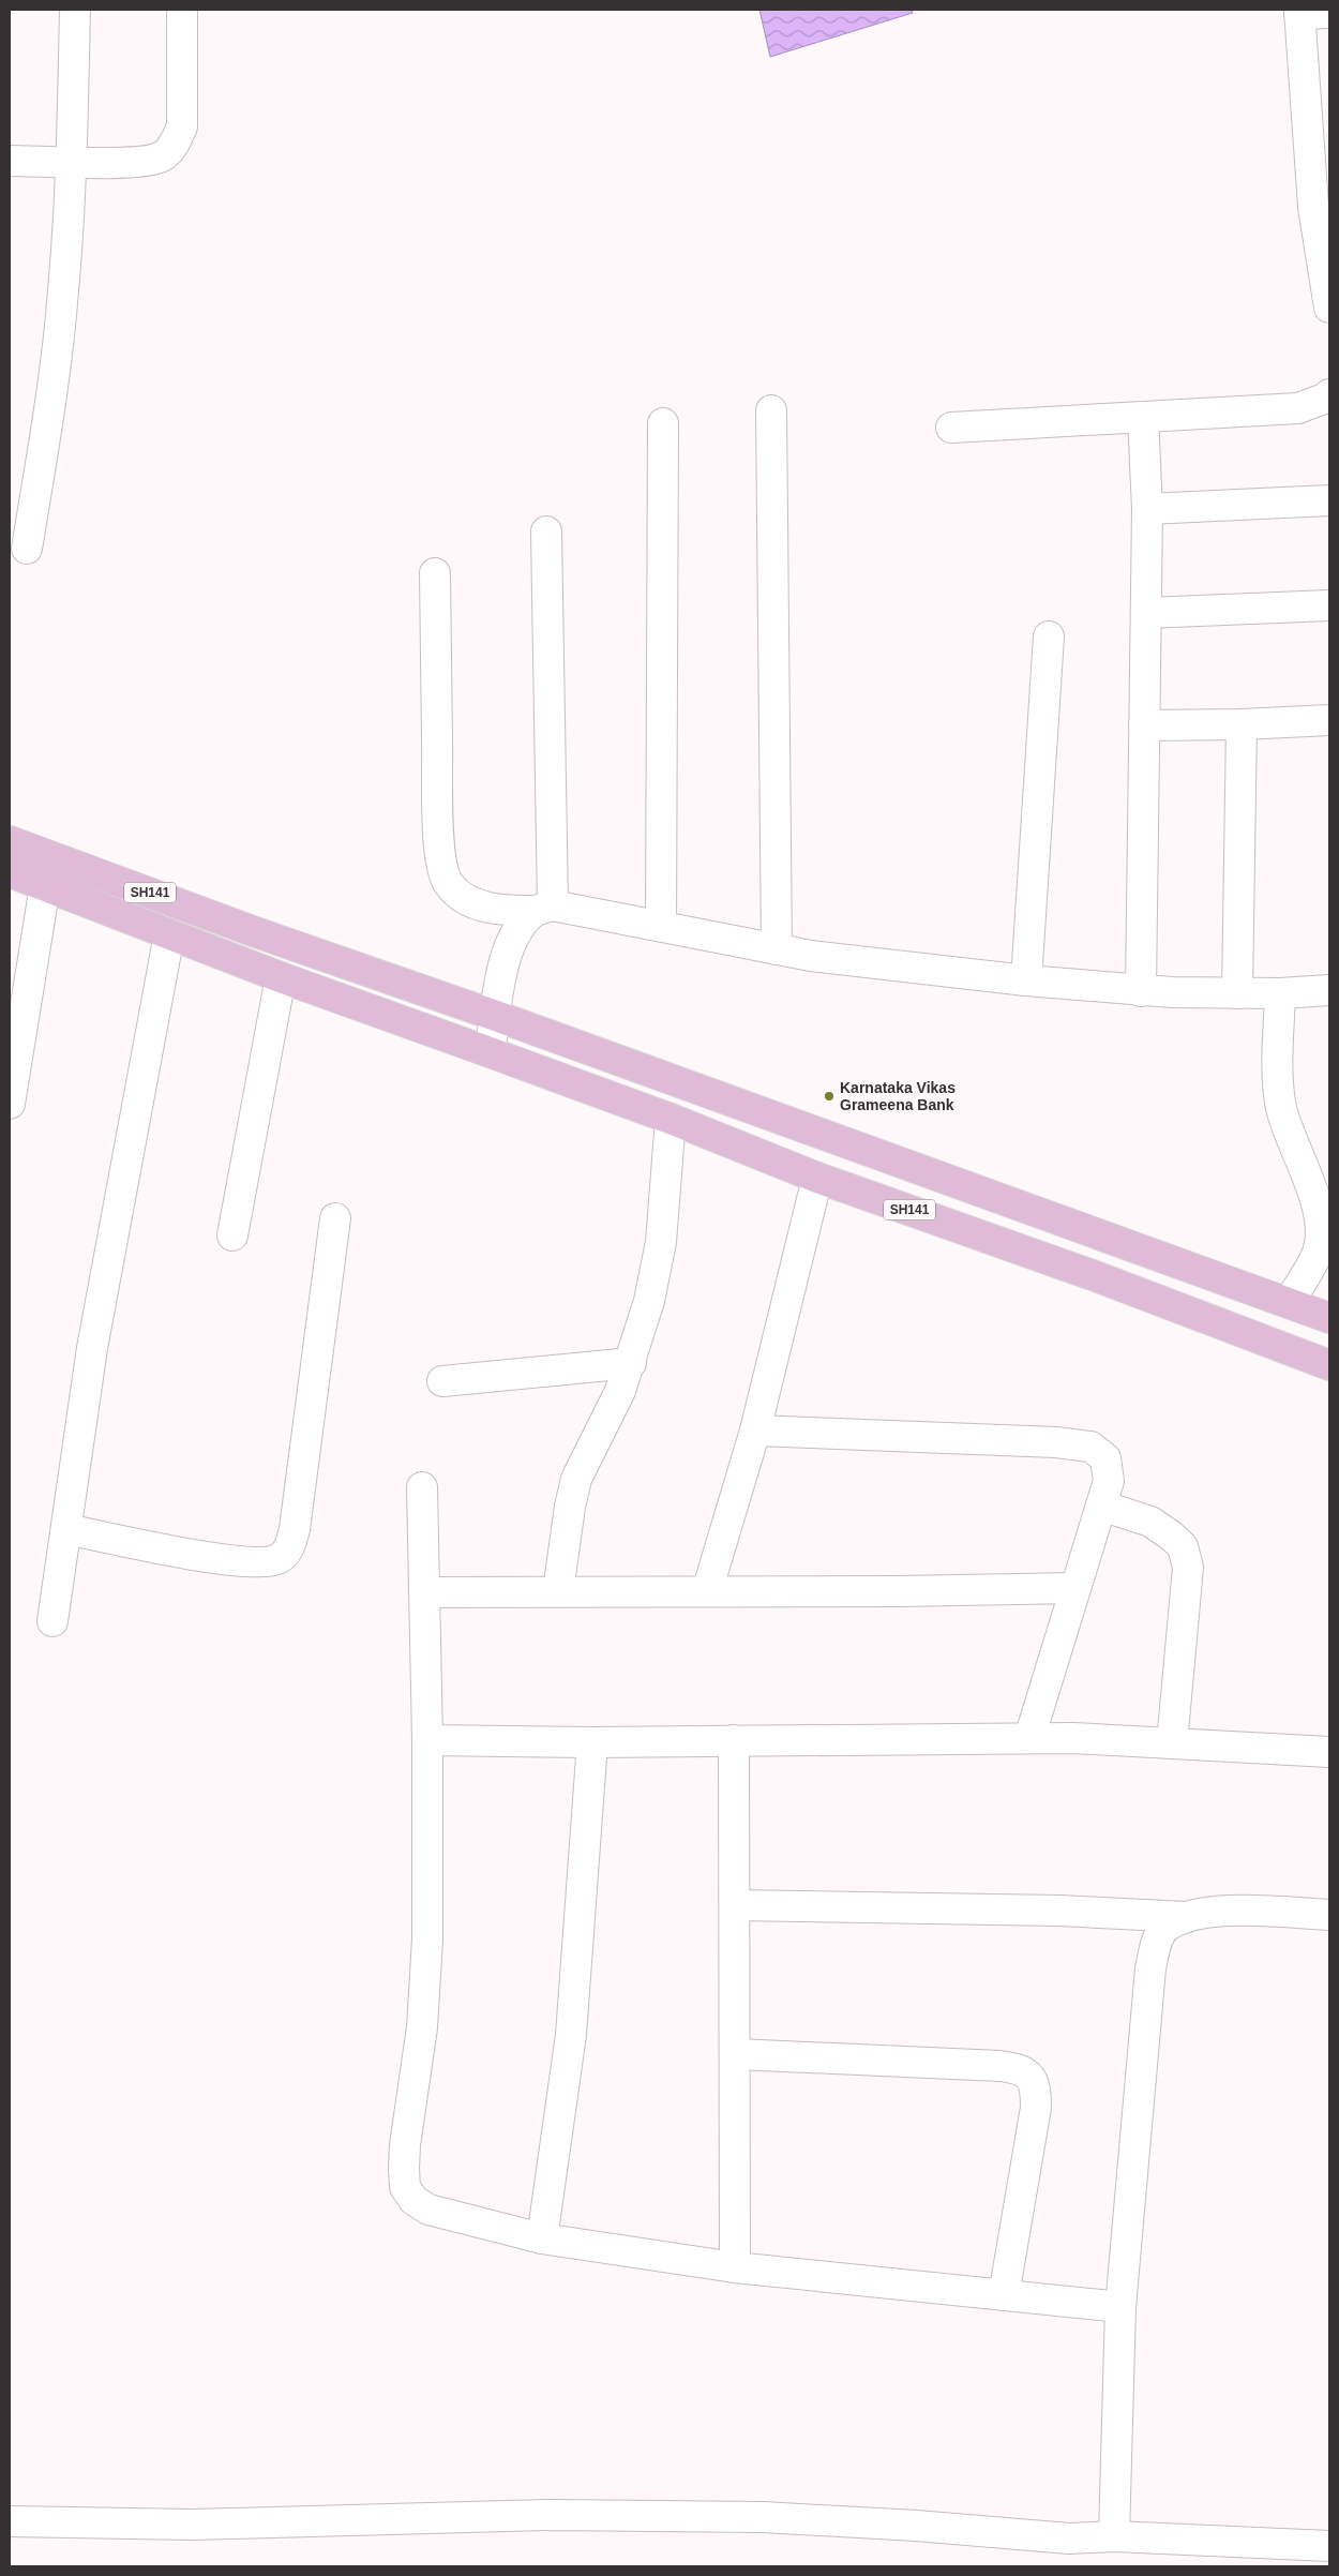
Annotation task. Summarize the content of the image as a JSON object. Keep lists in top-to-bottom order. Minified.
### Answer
{"streets":{"main road":["SH141"]},"places":["Karnataka Vikas Grameena Bank"]}
